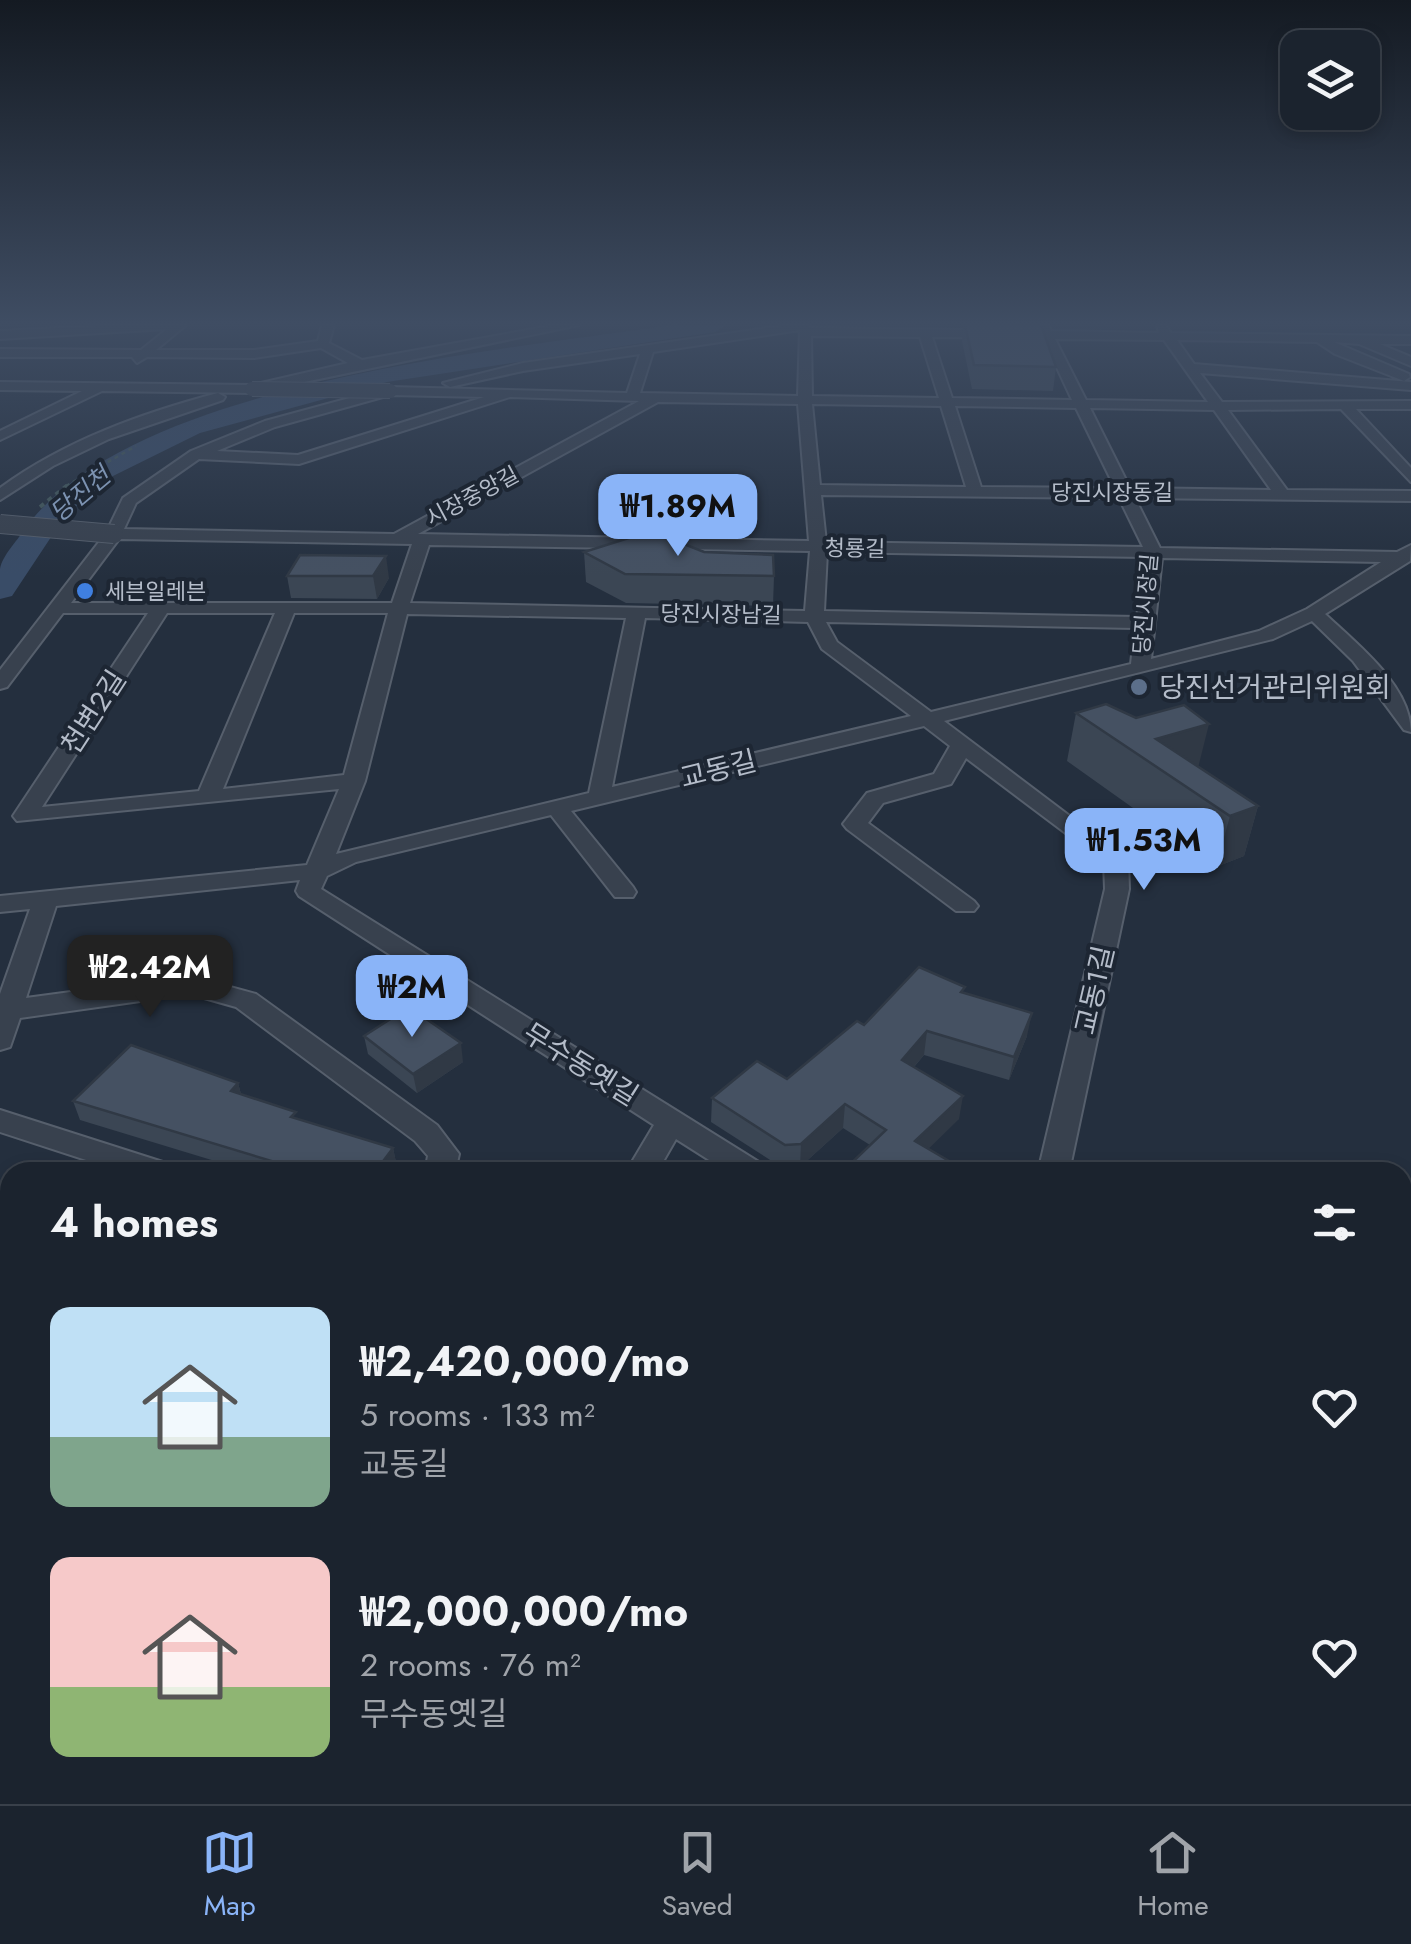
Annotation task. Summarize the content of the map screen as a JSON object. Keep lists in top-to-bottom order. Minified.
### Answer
{"streets":{"street":["당진시장동길","시장중앙길","청룡길","당진시장길","당진시장남길","천변2길","교동길","교동1길","무수동옛길"]},"crossings":[["당진시장동길","당진시장길"],["당진시장동길","당진시장남길"],["시장중앙길","청룡길"],["청룡길","당진시장길"],["청룡길","당진시장남길"],["청룡길","교동길"],["당진시장길","당진시장남길"],["당진시장길","교동길"],["당진시장남길","교동길"],["당진시장남길","교동1길"],["교동길","교동1길"],["교동길","무수동옛길"]],"water":["당진천"],"places":["세븐일레븐","당진선거관리위원회"],"page":{"price":["₩1.89M","₩1.53M","₩2.42M","₩2M"],"heading":"4 homes","list":[{"name":"₩2,420,000/mo","note":"5 rooms · 133 m² · 교동길"},{"name":"₩2,000,000/mo","note":"2 rooms · 76 m² · 무수동옛길"}],"tabs":["Map","Saved","Home"]}}
